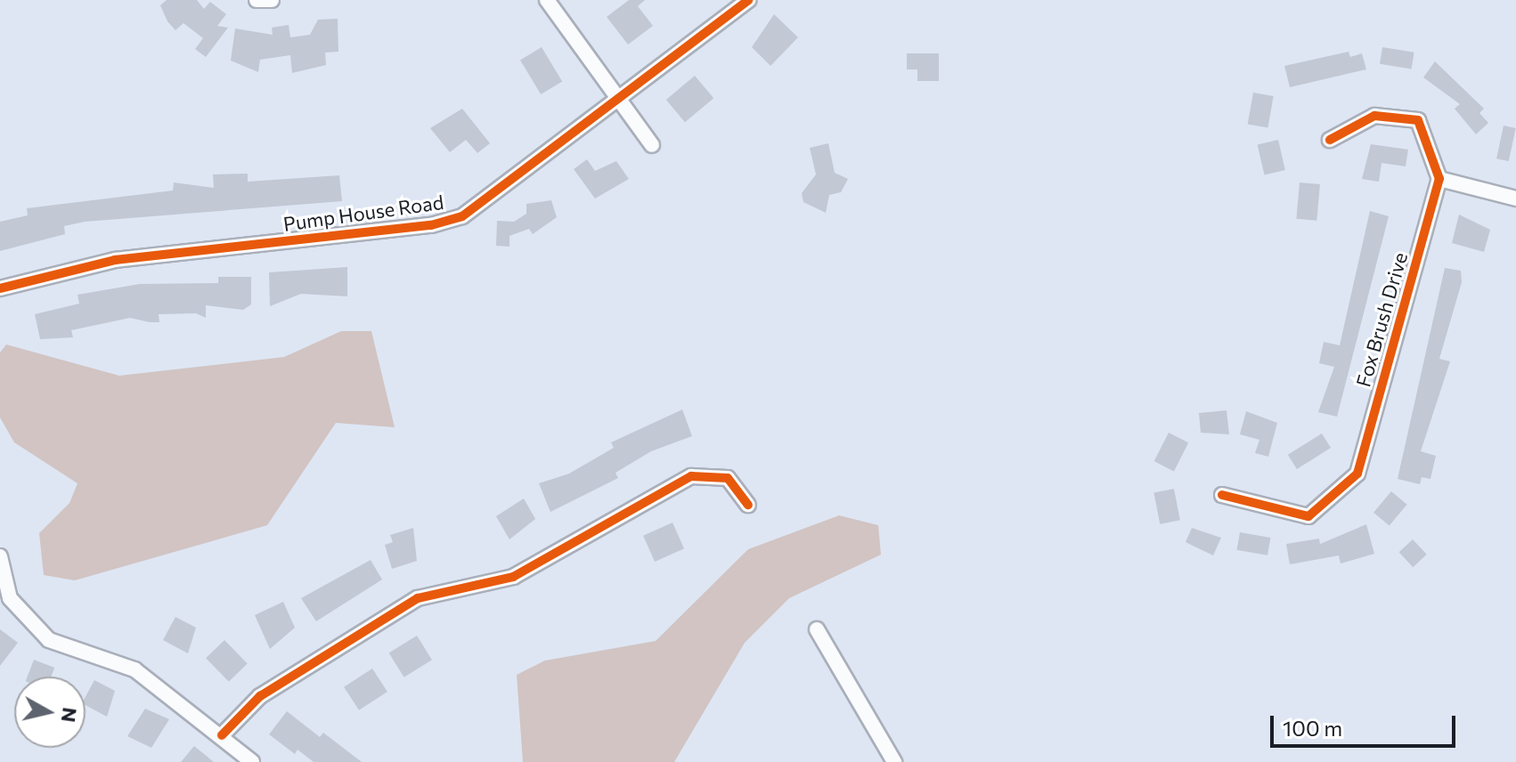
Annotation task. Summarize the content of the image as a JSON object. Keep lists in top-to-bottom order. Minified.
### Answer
{"streets":{"street":["Pump House Road","Fox Brush Drive"]},"scale_bar":"100 m","north":"right"}
